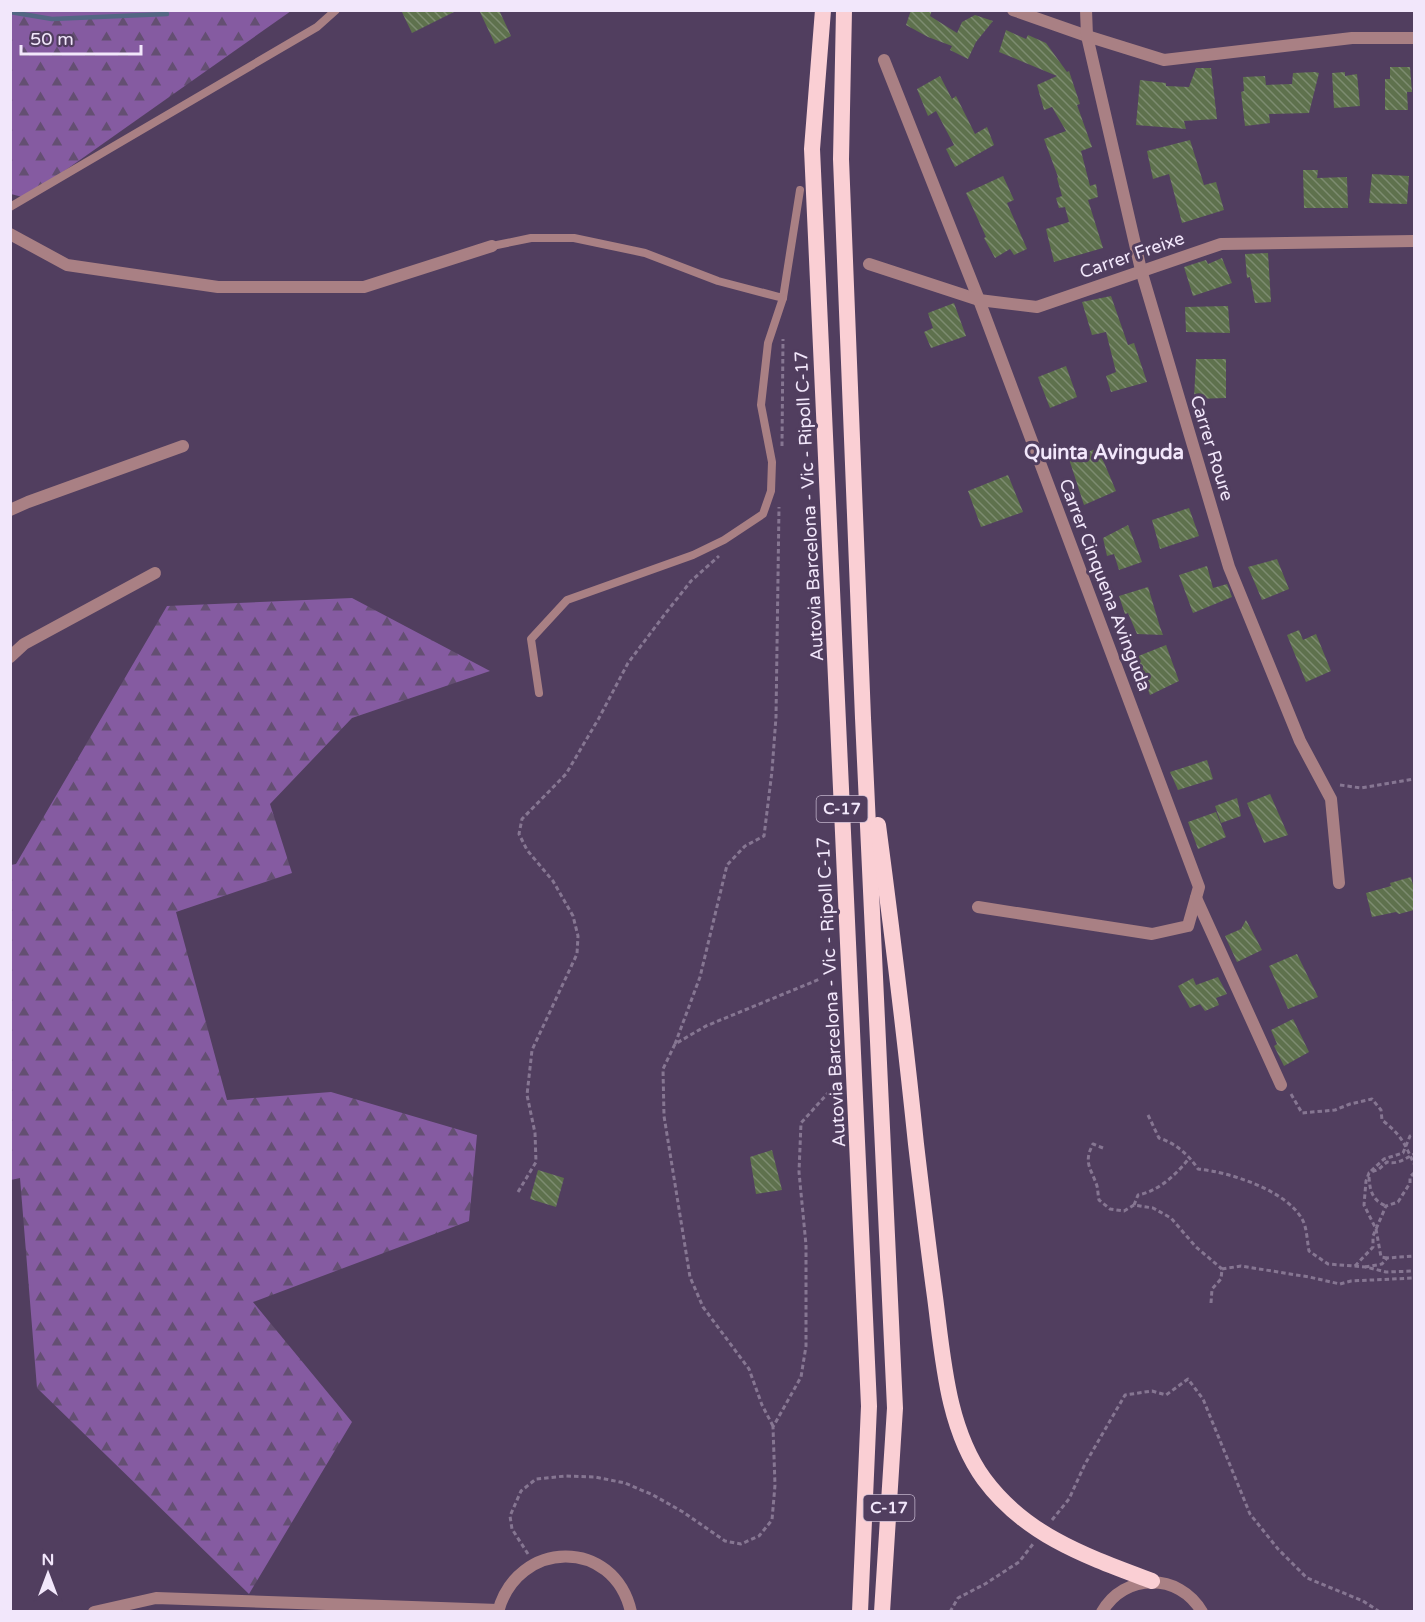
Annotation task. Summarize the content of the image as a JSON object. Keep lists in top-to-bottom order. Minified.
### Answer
{"streets":{"highway":["Autovia Barcelona - Vic - Ripoll C-17","C-17"],"street":["Carrer Freixe","Carrer Roure","Carrer Cinquena Avinguda"]},"crossings":[["Carrer Freixe","Carrer Roure"],["Carrer Freixe","Carrer Cinquena Avinguda"]],"districts":["Quinta Avinguda"],"scale_bar":"50 m","north":"top"}
